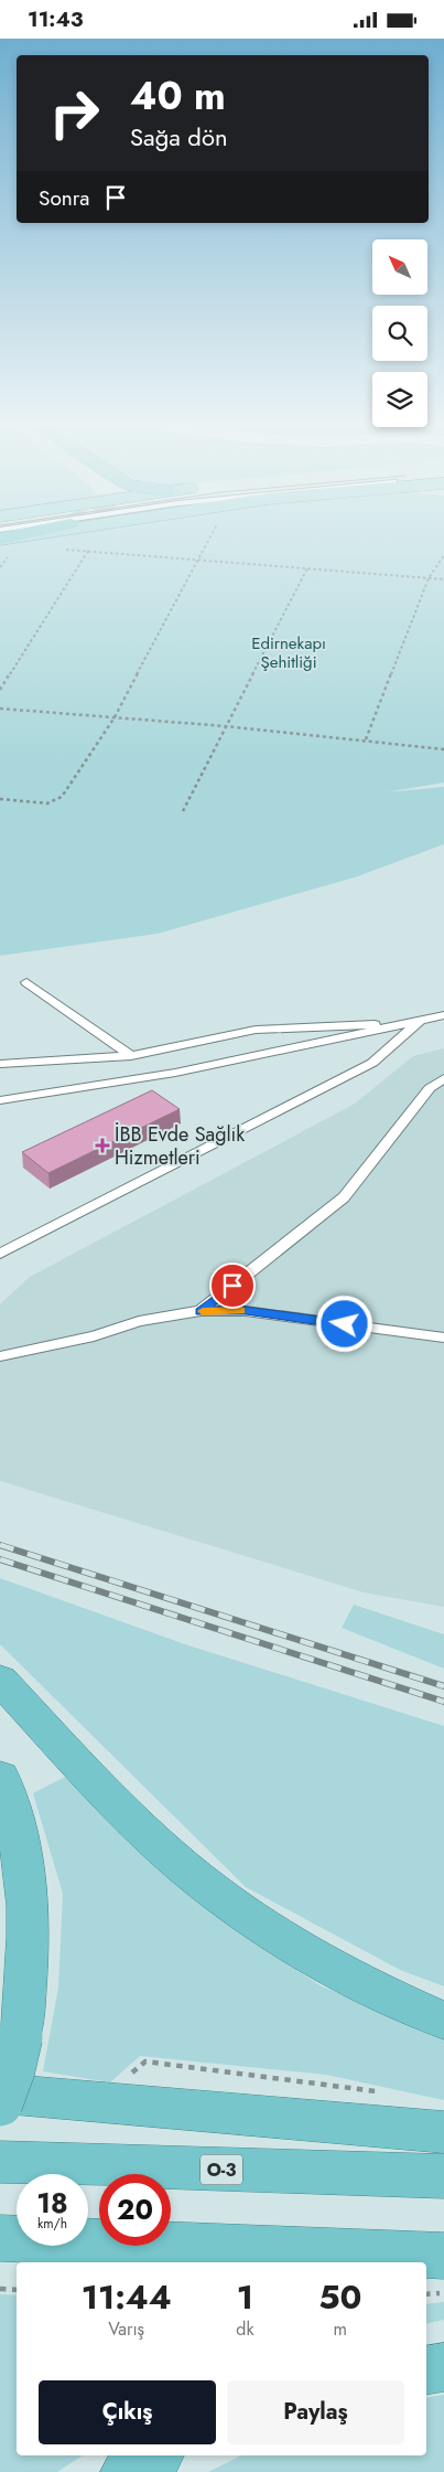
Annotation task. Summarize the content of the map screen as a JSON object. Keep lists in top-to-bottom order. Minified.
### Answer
{"streets":{"highway":["O-3"]},"parks":["Edirnekapı Şehitliği"],"places":{"health":["İBB Evde Sağlık Hizmetleri"]},"north":"top left","page":{"status":"11:43","turn":["40 m","Sağa dön"],"then":"Sonra","speed":"18 km/h","limit":"20","eta":["11:44","Varış","1","dk","50","m"],"buttons":["Çıkış","Paylaş"]}}
